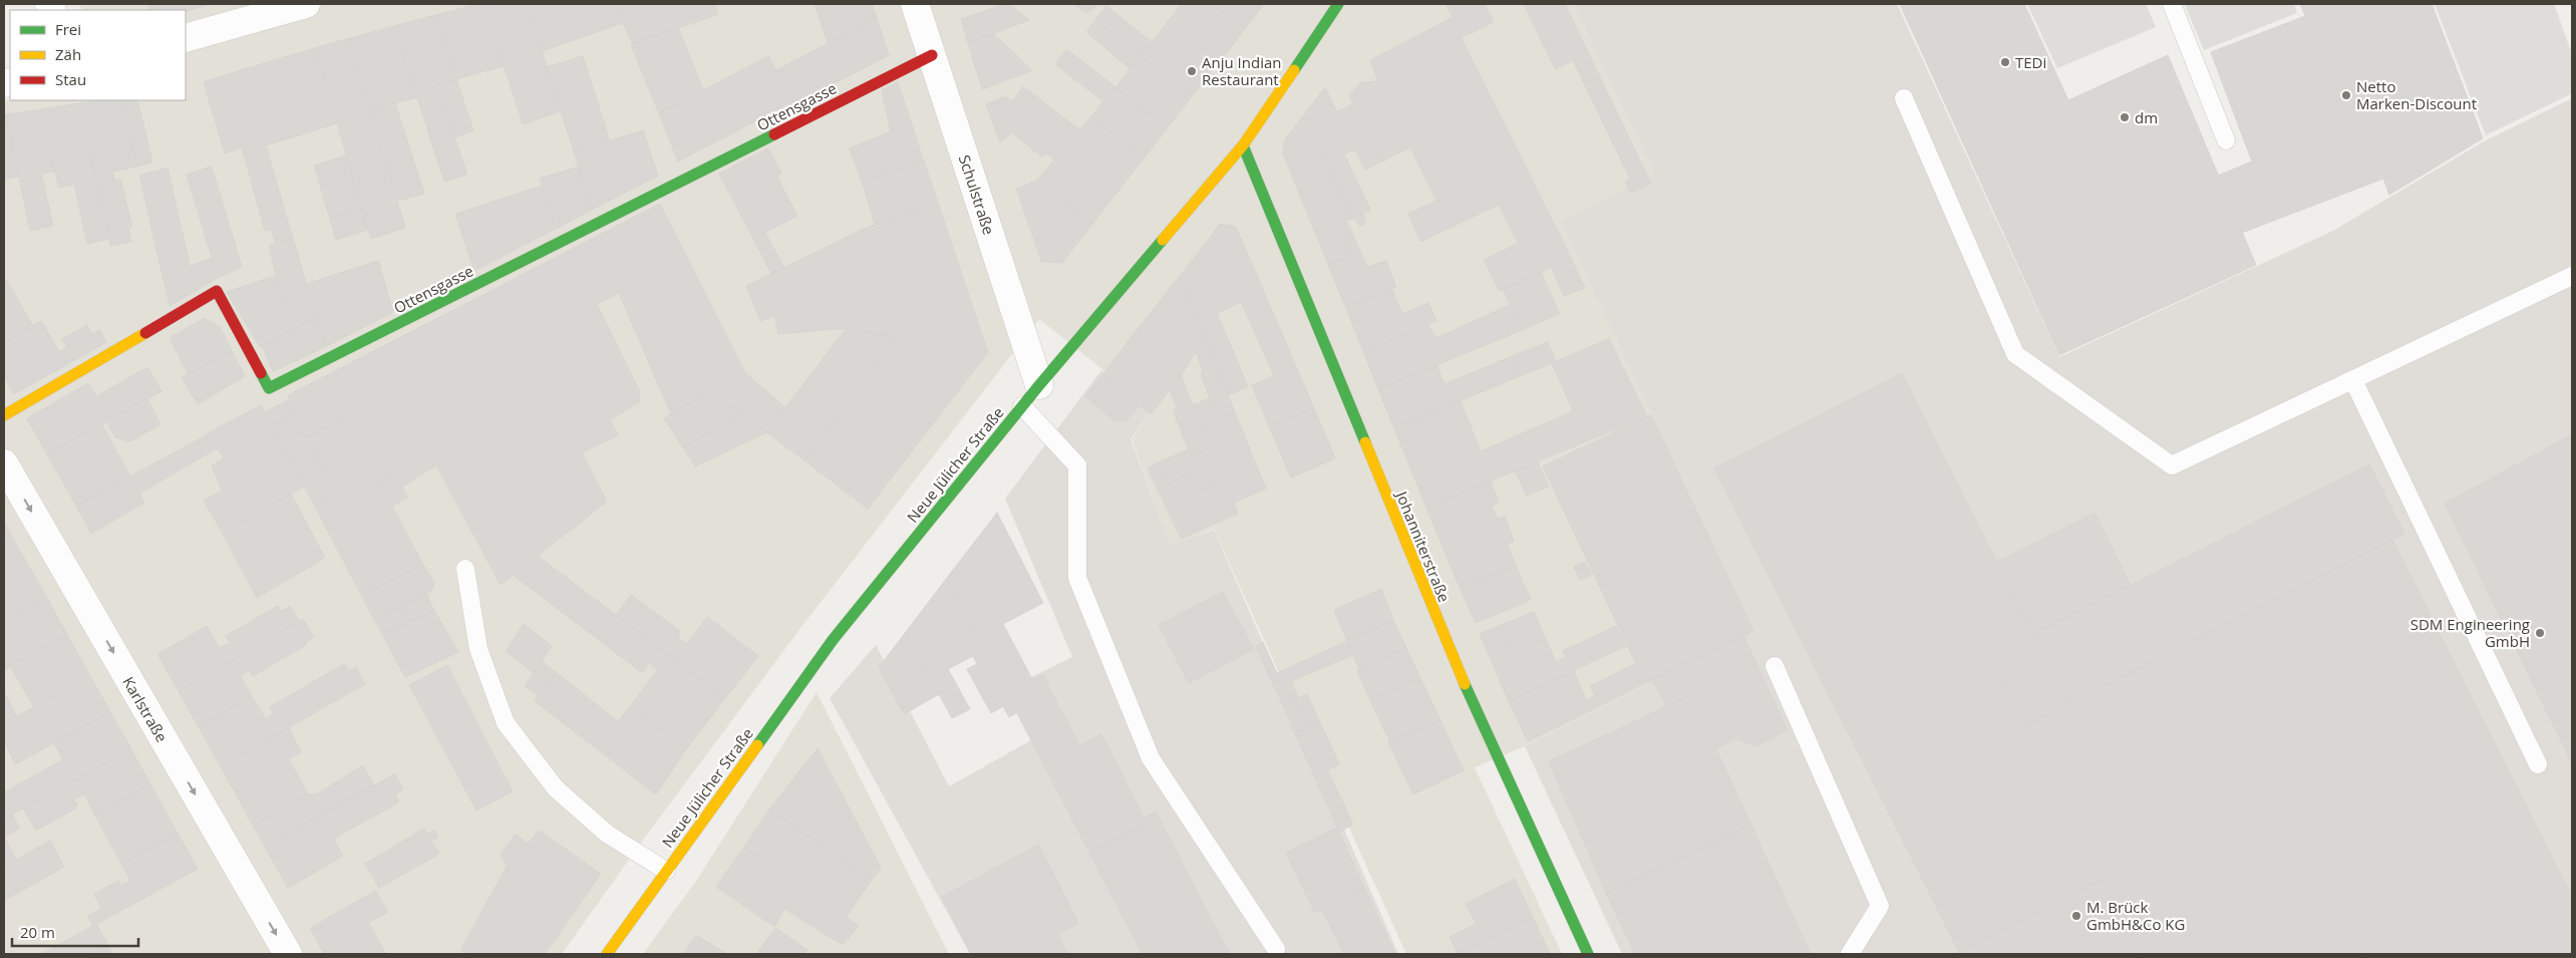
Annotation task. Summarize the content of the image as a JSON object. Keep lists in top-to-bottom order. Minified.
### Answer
{"streets":{"street":["Ottensgasse","Schulstraße","Neue Jülicher Straße","Johanniterstraße","Karlstraße"]},"crossings":[["Ottensgasse","Schulstraße"],["Schulstraße","Neue Jülicher Straße"],["Neue Jülicher Straße","Johanniterstraße"]],"one_way":["Karlstraße"],"places":["TEDi","Anju Indian Restaurant","Netto Marken-Discount","dm","SDM Engineering GmbH","M. Brück GmbH&Co KG"],"legend":["Frei","Zäh","Stau"],"scale_bar":"20 m"}
